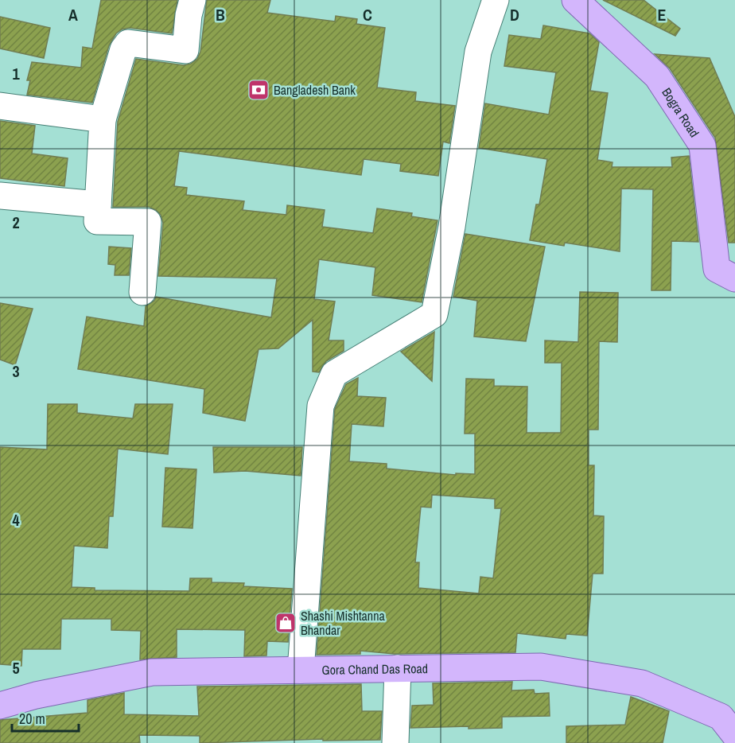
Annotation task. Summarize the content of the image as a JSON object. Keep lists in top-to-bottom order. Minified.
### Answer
{"streets":{"main road":["Bogra Road","Gora Chand Das Road"]},"places":{"bank":["Bangladesh Bank"],"shop":["Shashi Mishtanna Bhandar"]},"scale_bar":"20 m","grid":{"columns":["A","B","C","D","E"],"rows":["1","2","3","4","5"]}}
